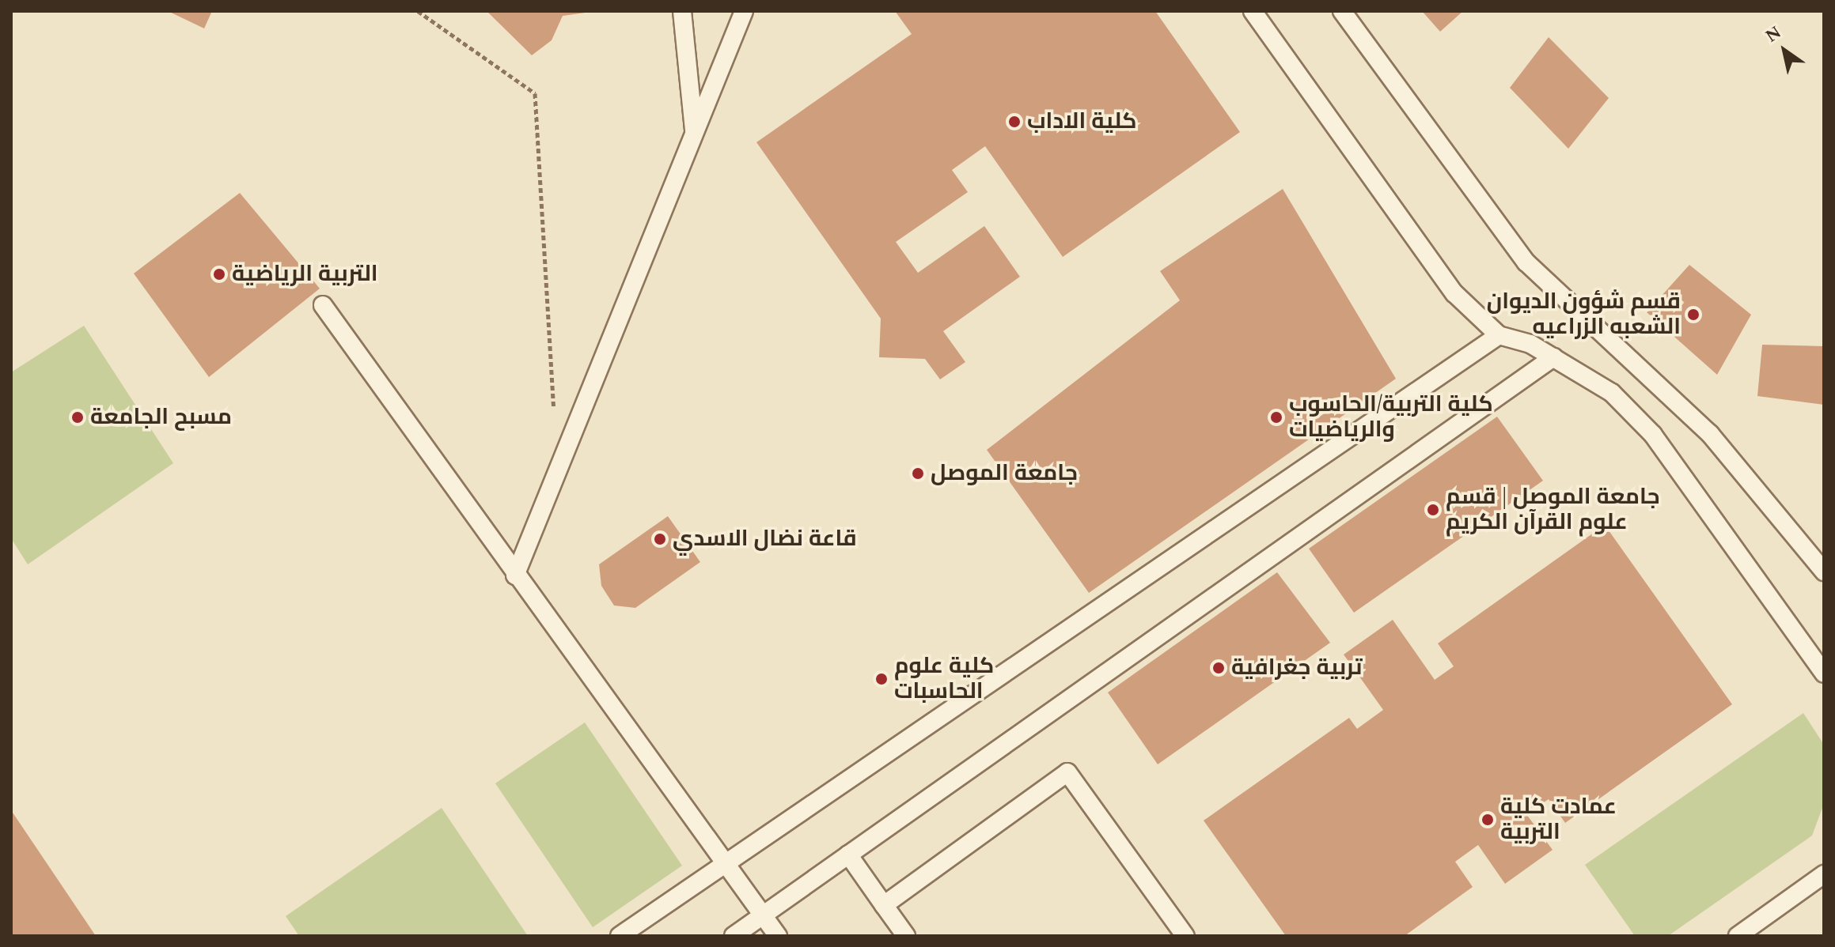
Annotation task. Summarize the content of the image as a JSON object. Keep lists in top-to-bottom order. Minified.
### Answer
{"places":["كلية الاداب","التربية الرياضية","قسم شؤون الديوان الشعبه الزراعيه","مسبح الجامعة","كلية التربية/الحاسوب والرياضيات","جامعة الموصل","جامعة الموصل | قسم علوم القرآن الكريم","قاعة نضال الاسدي","تربية جغرافية","كلية علوم الحاسبات","عمادت كلية التربية"],"north":"top left"}
